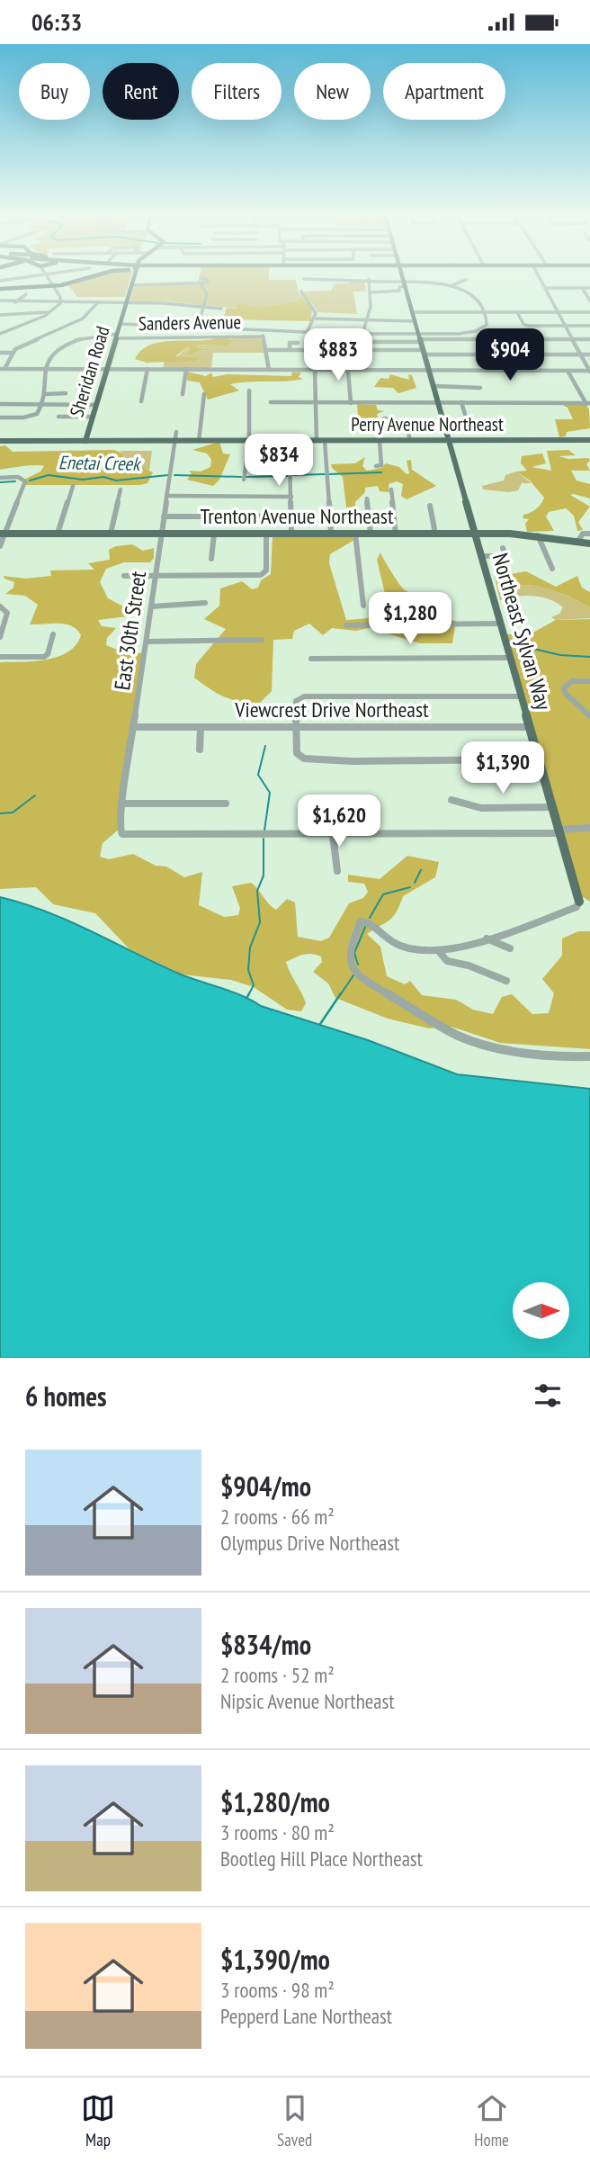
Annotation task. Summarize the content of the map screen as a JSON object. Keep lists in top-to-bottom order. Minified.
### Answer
{"streets":{"main road":["Sheridan Road","Perry Avenue Northeast","Trenton Avenue Northeast","Northeast Sylvan Way"],"street":["Sanders Avenue","East 30th Street","Viewcrest Drive Northeast"]},"crossings":[["Sanders Avenue","Sheridan Road"],["Sheridan Road","Perry Avenue Northeast"],["Perry Avenue Northeast","East 30th Street"],["Perry Avenue Northeast","Northeast Sylvan Way"],["Trenton Avenue Northeast","East 30th Street"],["Trenton Avenue Northeast","Northeast Sylvan Way"],["East 30th Street","Viewcrest Drive Northeast"],["Northeast Sylvan Way","Viewcrest Drive Northeast"]],"water":["Enetai Creek"],"north":"right","page":{"status":"06:33","chip":["Buy","Rent","Filters","New","Apartment"],"price":["$883","$904","$834","$1,280","$1,390","$1,620"],"heading":"6 homes","list":[{"name":"$904/mo","note":"2 rooms · 66 m² · Olympus Drive Northeast"},{"name":"$834/mo","note":"2 rooms · 52 m² · Nipsic Avenue Northeast"},{"name":"$1,280/mo","note":"3 rooms · 80 m² · Bootleg Hill Place Northeast"},{"name":"$1,390/mo","note":"3 rooms · 98 m² · Pepperd Lane Northeast"}],"tabs":["Map","Saved","Home"]}}
